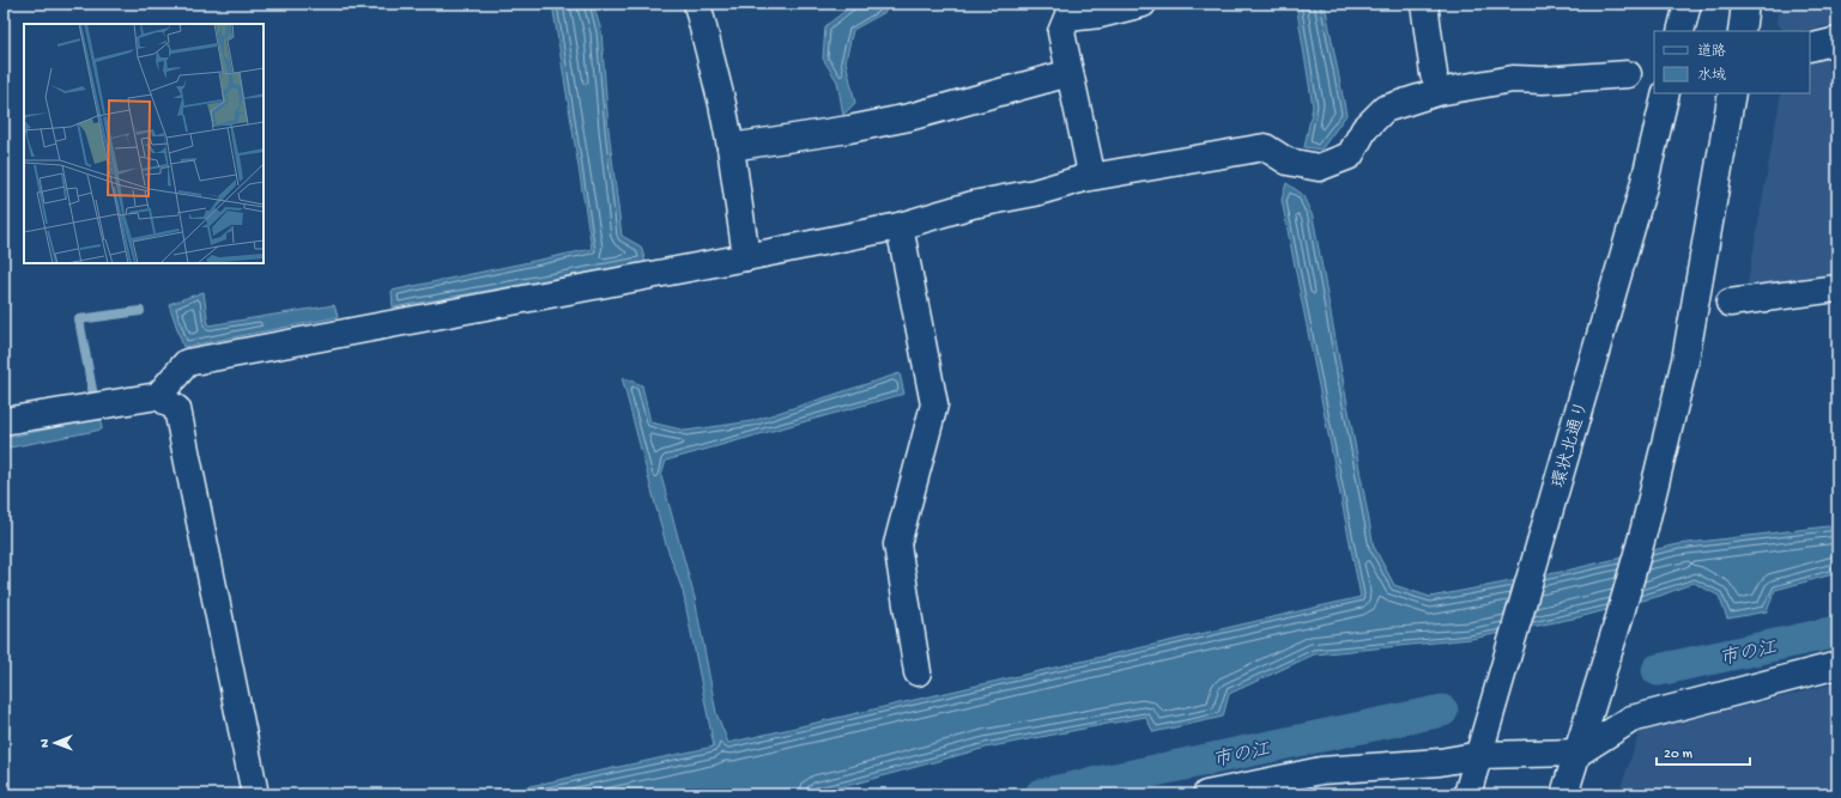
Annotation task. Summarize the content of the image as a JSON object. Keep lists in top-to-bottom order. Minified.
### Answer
{"streets":{"main road":["環状北通り"]},"water":["市の江"],"legend":["道路","水域"],"scale_bar":"20 m","north":"left"}
